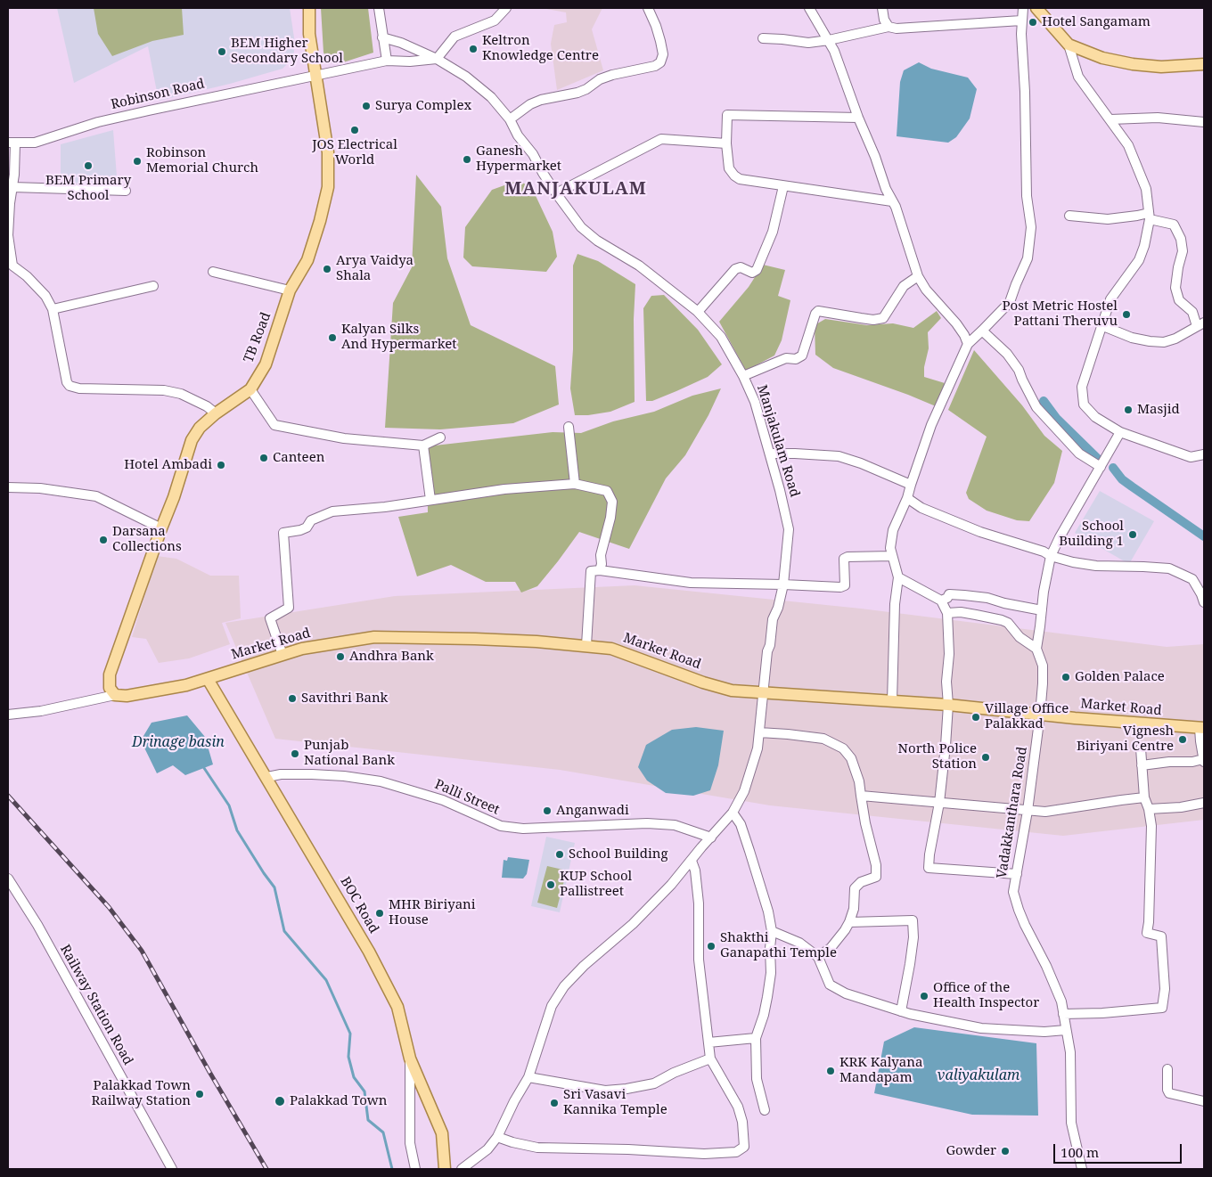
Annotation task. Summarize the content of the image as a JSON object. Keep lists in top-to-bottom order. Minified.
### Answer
{"streets":{"main road":["TB Road","Market Road","BOC Road"],"street":["Robinson Road","Manjakulam Road","Palli Street","Vadakkanthara Road","Railway Station Road"]},"crossings":[["Robinson Road","TB Road"],["TB Road","Market Road"],["Manjakulam Road","Market Road"],["Manjakulam Road","Palli Street"],["Market Road","Vadakkanthara Road"],["Market Road","BOC Road"],["Palli Street","BOC Road"]],"districts":["MANJAKULAM"],"water":["Drinage basin","valiyakulam"],"places":["Hotel Sangamam","Keltron Knowledge Centre","BEM Higher Secondary School","Surya Complex","JOS Electrical World","Ganesh Hypermarket","Robinson Memorial Church","BEM Primary School","Arya Vaidya Shala","Post Metric Hostel Pattani Theruvu","Kalyan Silks And Hypermarket","Masjid","Canteen","Hotel Ambadi","School Building 1","Darsana Collections","Andhra Bank","Golden Palace","Savithri Bank","Village Office Palakkad","Vignesh Biriyani Centre","Punjab National Bank","North Police Station","Anganwadi","School Building","KUP School Pallistreet","MHR Biriyani House","Shakthi Ganapathi Temple","Office of the Health Inspector","KRK Kalyana Mandapam","Palakkad Town Railway Station","Palakkad Town","Sri Vasavi Kannika Temple","Gowder"],"scale_bar":"100 m"}
